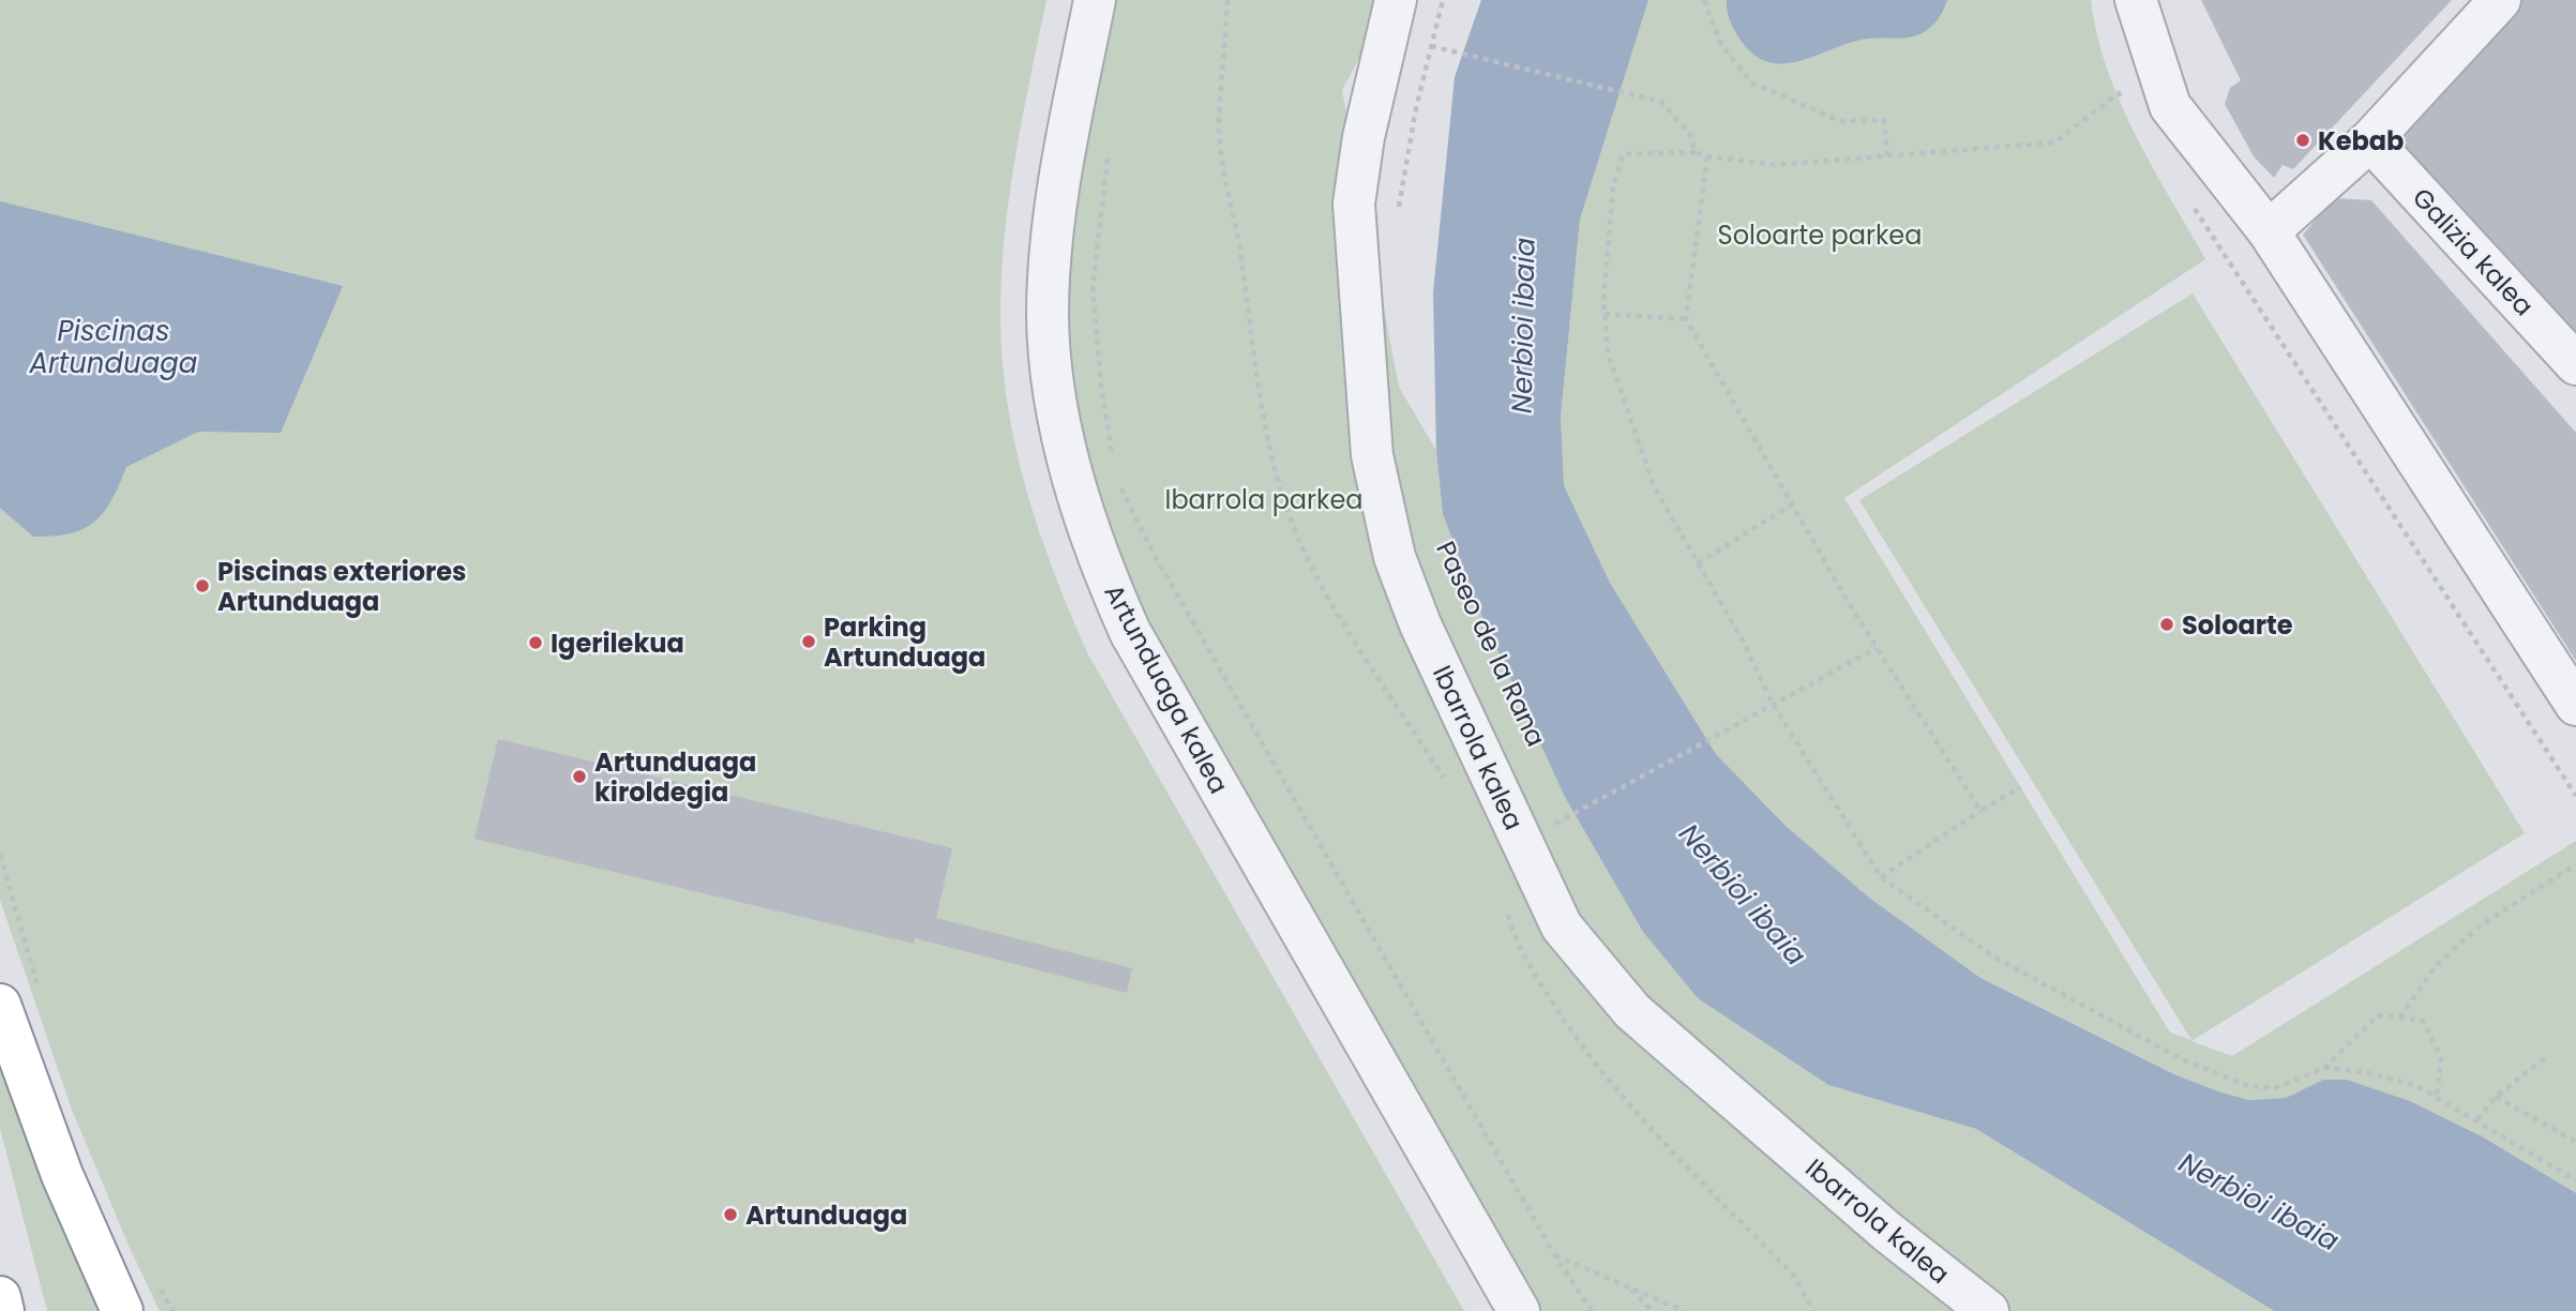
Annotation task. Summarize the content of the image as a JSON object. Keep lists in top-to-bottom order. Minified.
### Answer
{"streets":{"street":["Galizia kalea","Artunduaga kalea","Ibarrola kalea"]},"water":["Nerbioi ibaia","Piscinas Artunduaga"],"parks":["Soloarte parkea","Ibarrola parkea"],"places":["Kebab","Piscinas exteriores Artunduaga","Soloarte","Parking Artunduaga","Igerilekua","Artunduaga kiroldegia","Artunduaga"]}
